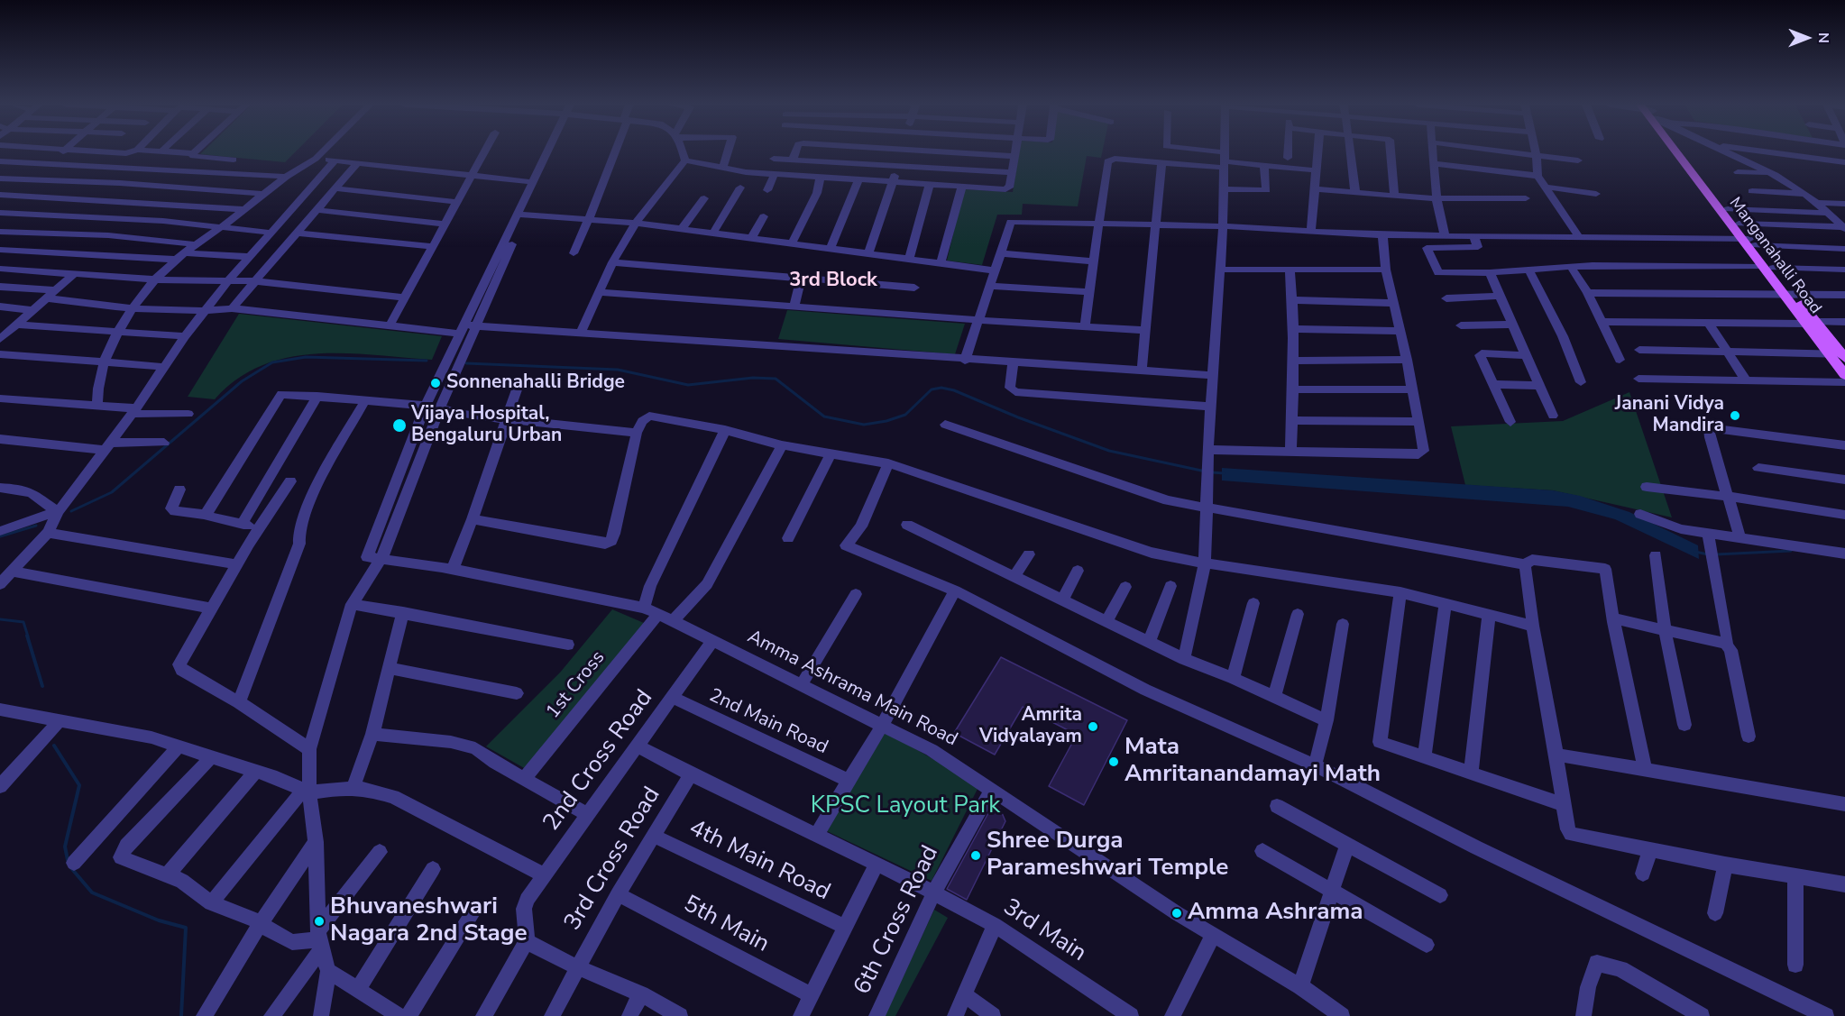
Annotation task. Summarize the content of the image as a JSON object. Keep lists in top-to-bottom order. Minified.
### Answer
{"streets":{"main road":["Manganahalli Road"],"street":["1st Cross","Amma Ashrama Main Road","2nd Main Road","2nd Cross Road","3rd Cross Road","4th Main Road","6th Cross Road","5th Main","3rd Main"]},"crossings":[["1st Cross","Amma Ashrama Main Road"],["Amma Ashrama Main Road","2nd Cross Road"],["Amma Ashrama Main Road","6th Cross Road"],["2nd Main Road","2nd Cross Road"],["2nd Cross Road","3rd Main"],["3rd Cross Road","4th Main Road"],["3rd Cross Road","5th Main"],["3rd Cross Road","3rd Main"],["6th Cross Road","3rd Main"]],"districts":["3rd Block"],"parks":["KPSC Layout Park"],"places":["Sonnenahalli Bridge","Janani Vidya Mandira","Vijaya Hospital, Bengaluru Urban","Amrita Vidyalayam","Mata Amritanandamayi Math","Shree Durga Parameshwari Temple","Amma Ashrama","Bhuvaneshwari Nagara 2nd Stage"],"north":"right"}
